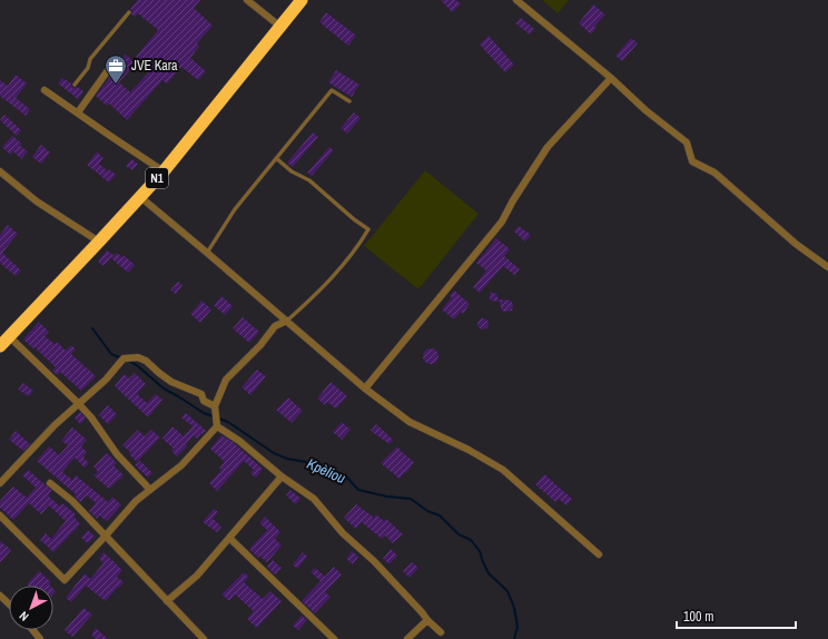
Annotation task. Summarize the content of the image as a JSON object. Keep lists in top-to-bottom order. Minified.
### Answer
{"streets":{"highway":["N1"]},"water":["Kpèliou"],"places":{"office":["JVE Kara"]},"scale_bar":"100 m","north":"bottom left"}
